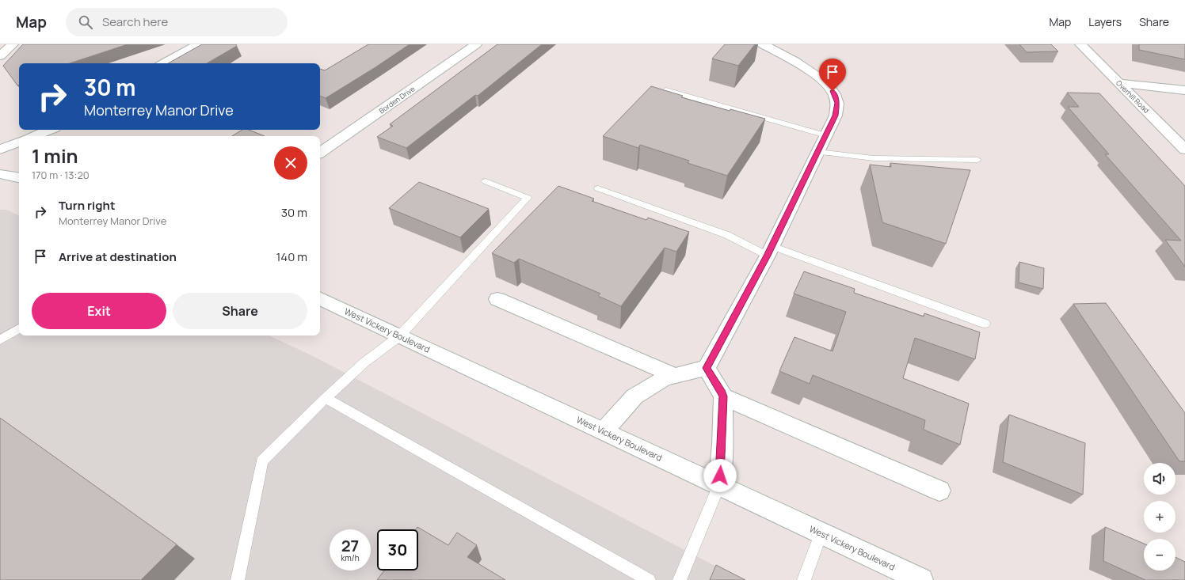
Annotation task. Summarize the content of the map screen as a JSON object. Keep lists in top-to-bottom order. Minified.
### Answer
{"streets":{"street":["Overhill Road","Borden Drive","West Vickery Boulevard"]},"page":{"header":"Map","search":"Search here","nav":["Map","Layers","Share"],"turn":["30 m","Monterrey Manor Drive"],"heading":["1 min","170 m · 13:20"],"list":[{"name":"Turn right","note":"Monterrey Manor Drive","value":"30 m"},{"name":"Arrive at destination","value":"140 m"}],"buttons":["Exit","Share"],"map_buttons":["+","−"],"speed":"27 km/h","limit":"30"}}
